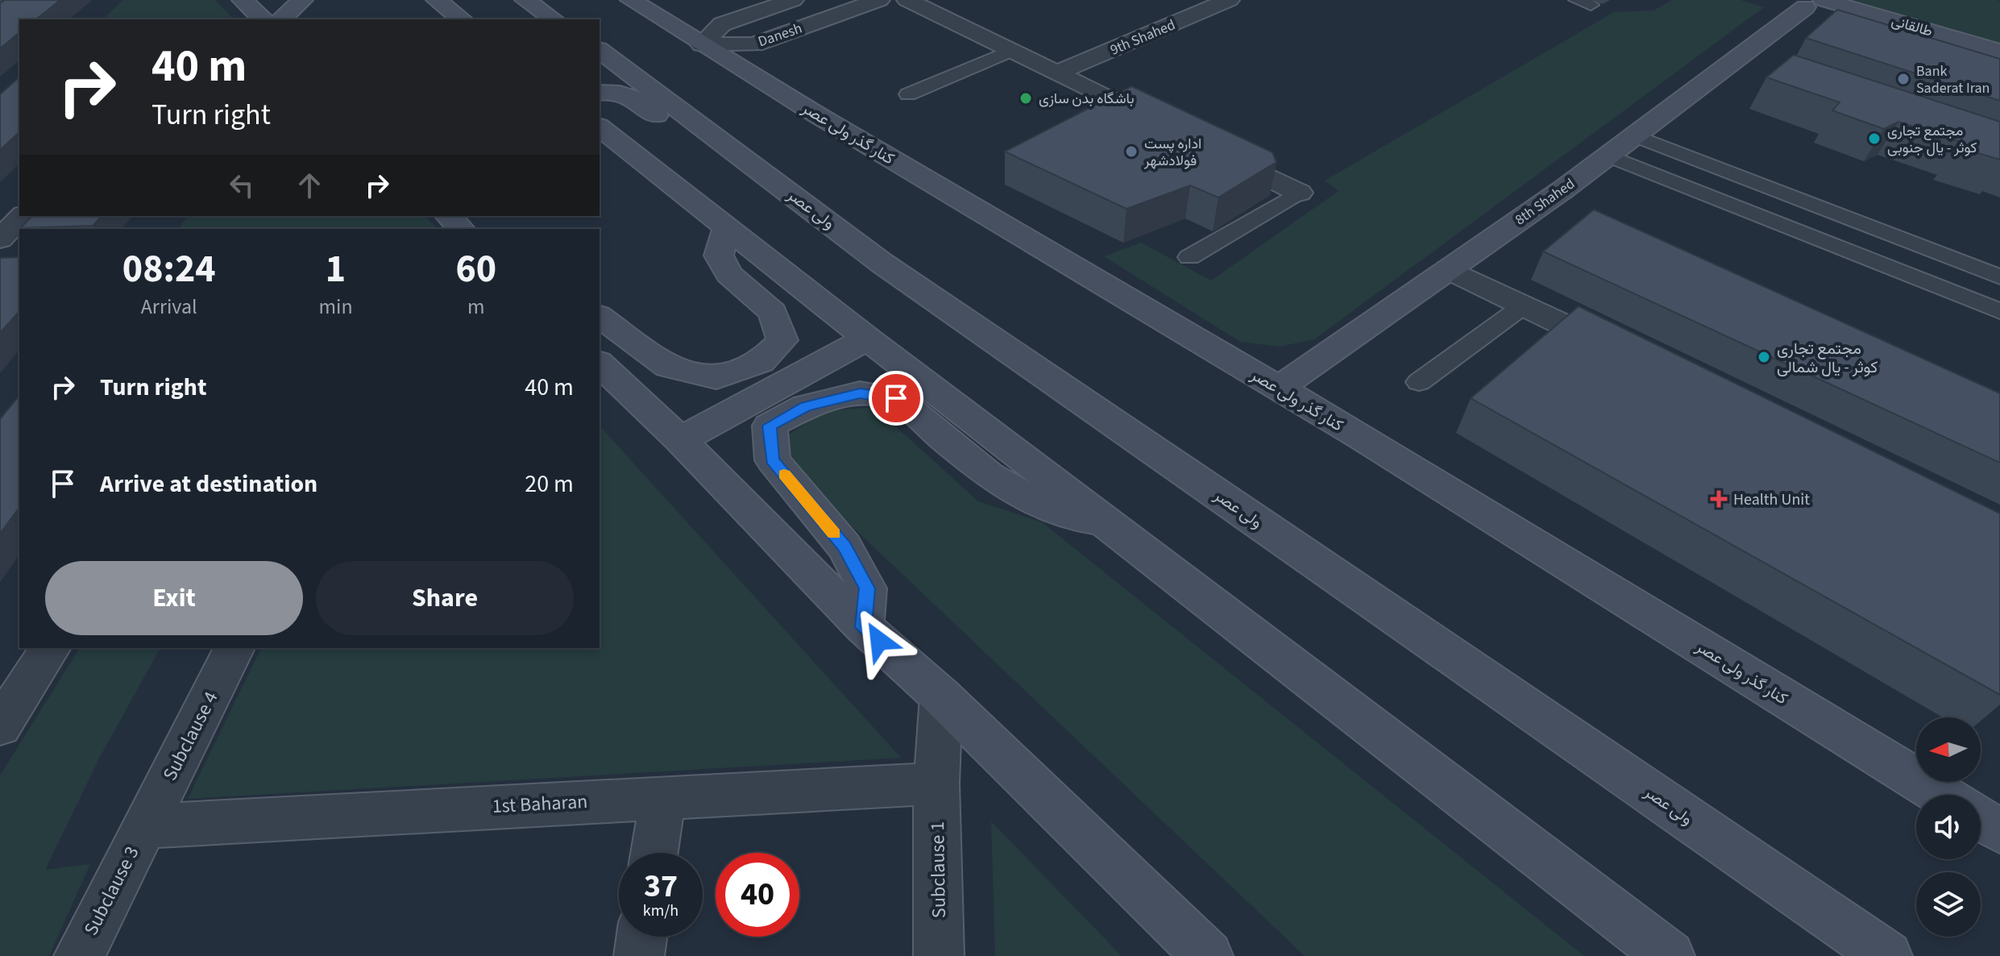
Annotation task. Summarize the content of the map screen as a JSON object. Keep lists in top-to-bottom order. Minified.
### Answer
{"streets":{"main road":["طالقانی","کنار گذر ولی عصر","8th Shahed","ولی عصر"],"street":["Danesh","9th Shahed","Subclause 4","1st Baharan","Subclause 1","Subclause 3"]},"crossings":[["طالقانی","8th Shahed"],["Danesh","کنار گذر ولی عصر"],["کنار گذر ولی عصر","8th Shahed"],["Subclause 4","1st Baharan"],["Subclause 4","Subclause 3"],["1st Baharan","Subclause 1"],["1st Baharan","Subclause 3"]],"places":{"other":["Bank Saderat Iran","باشگاه بدن سازی","مجتمع تجاری کوثر - یال جنوبی","اداره پست فولادشهر","مجتمع تجاری کوثر - یال شمالی"],"health":["Health Unit"]},"north":"left","page":{"turn":["40 m","Turn right"],"eta":["08:24","Arrival","1","min","60","m"],"list":[{"name":"Turn right","value":"40 m"},{"name":"Arrive at destination","value":"20 m"}],"buttons":["Exit","Share"],"speed":"37 km/h","limit":"40"}}
